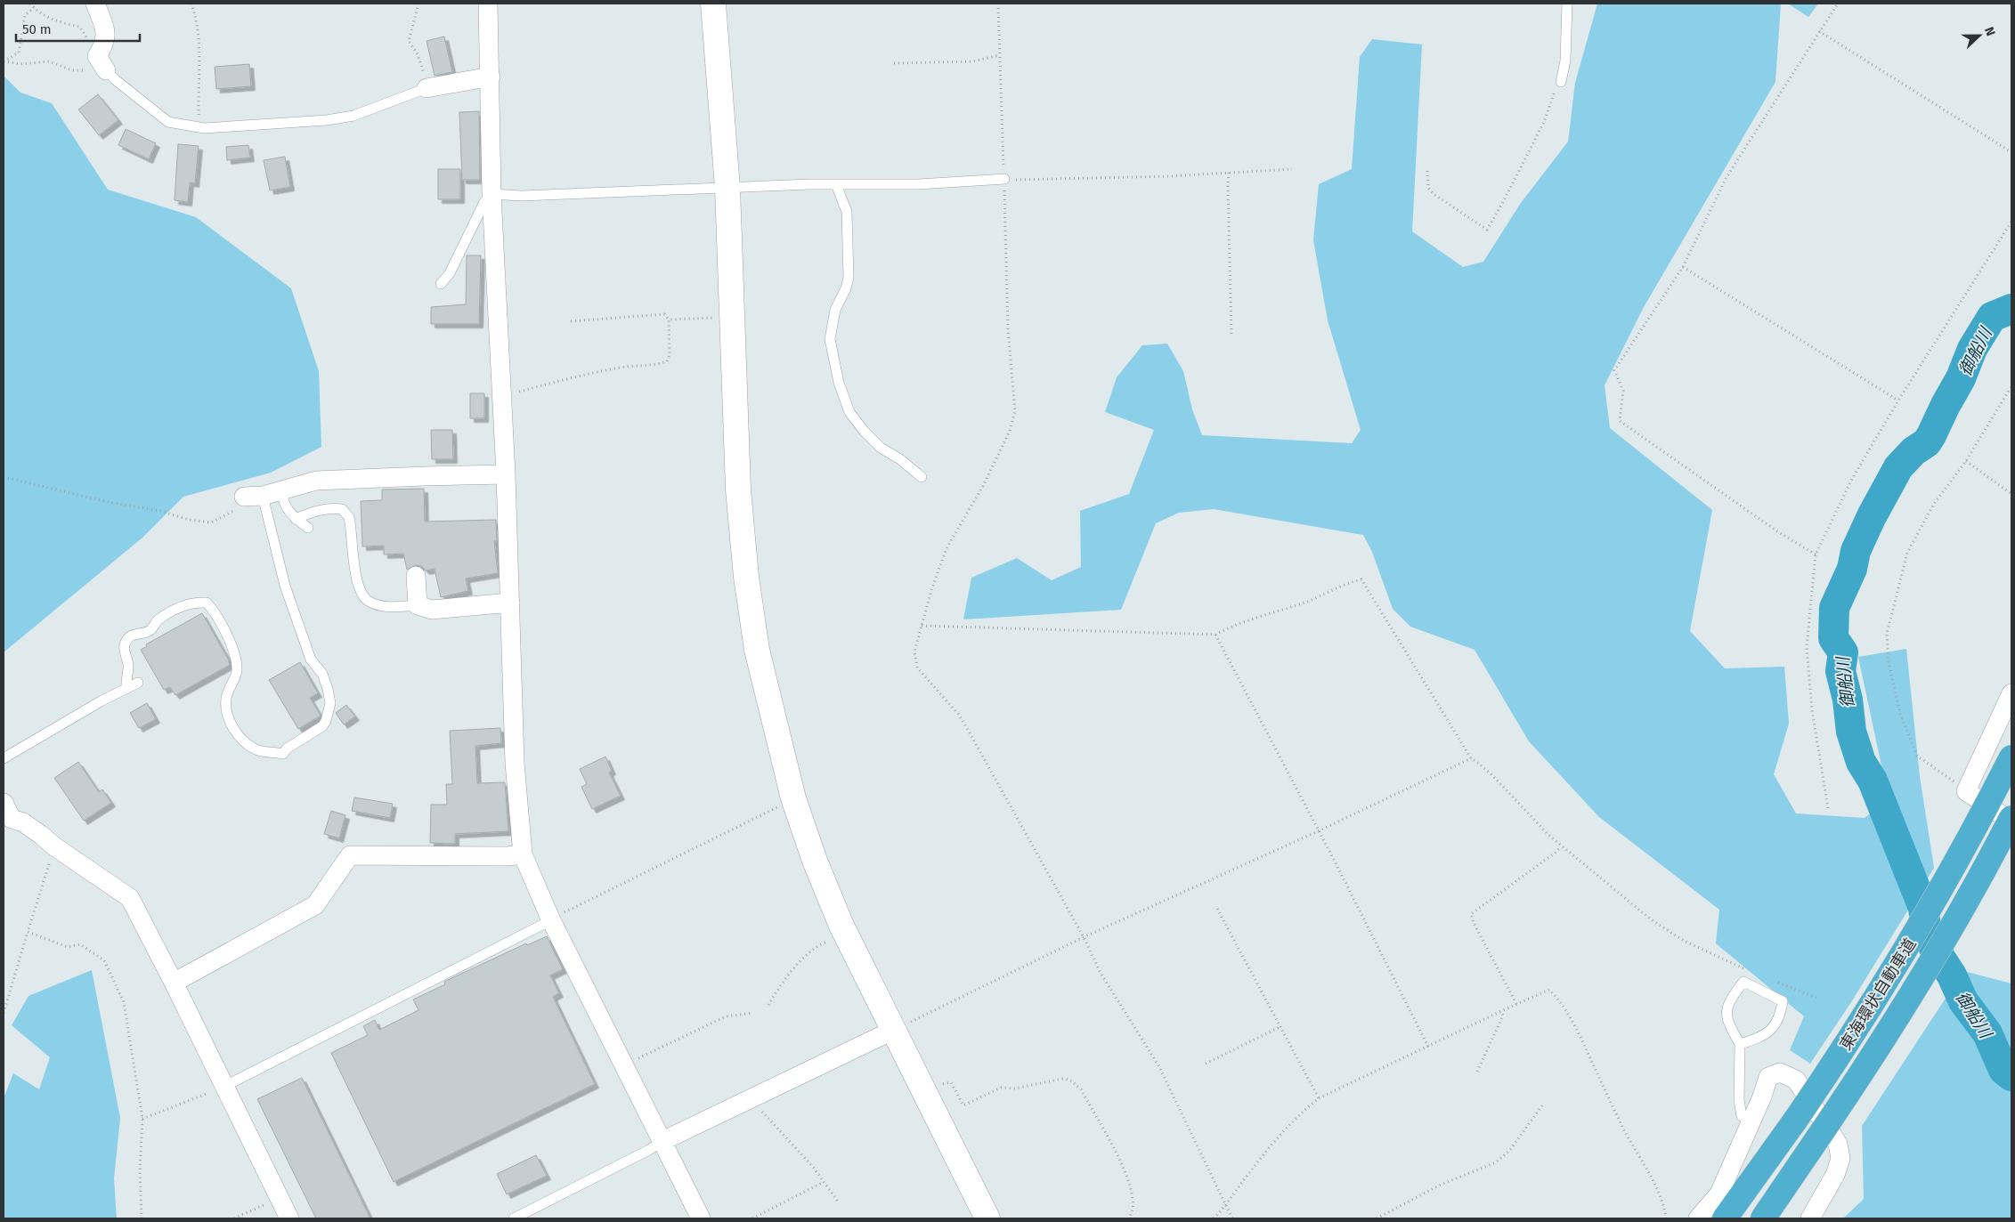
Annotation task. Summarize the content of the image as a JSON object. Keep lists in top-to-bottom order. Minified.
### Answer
{"streets":{"highway":["東海環状自動車道"]},"water":["御船川"],"scale_bar":"50 m","north":"right"}
